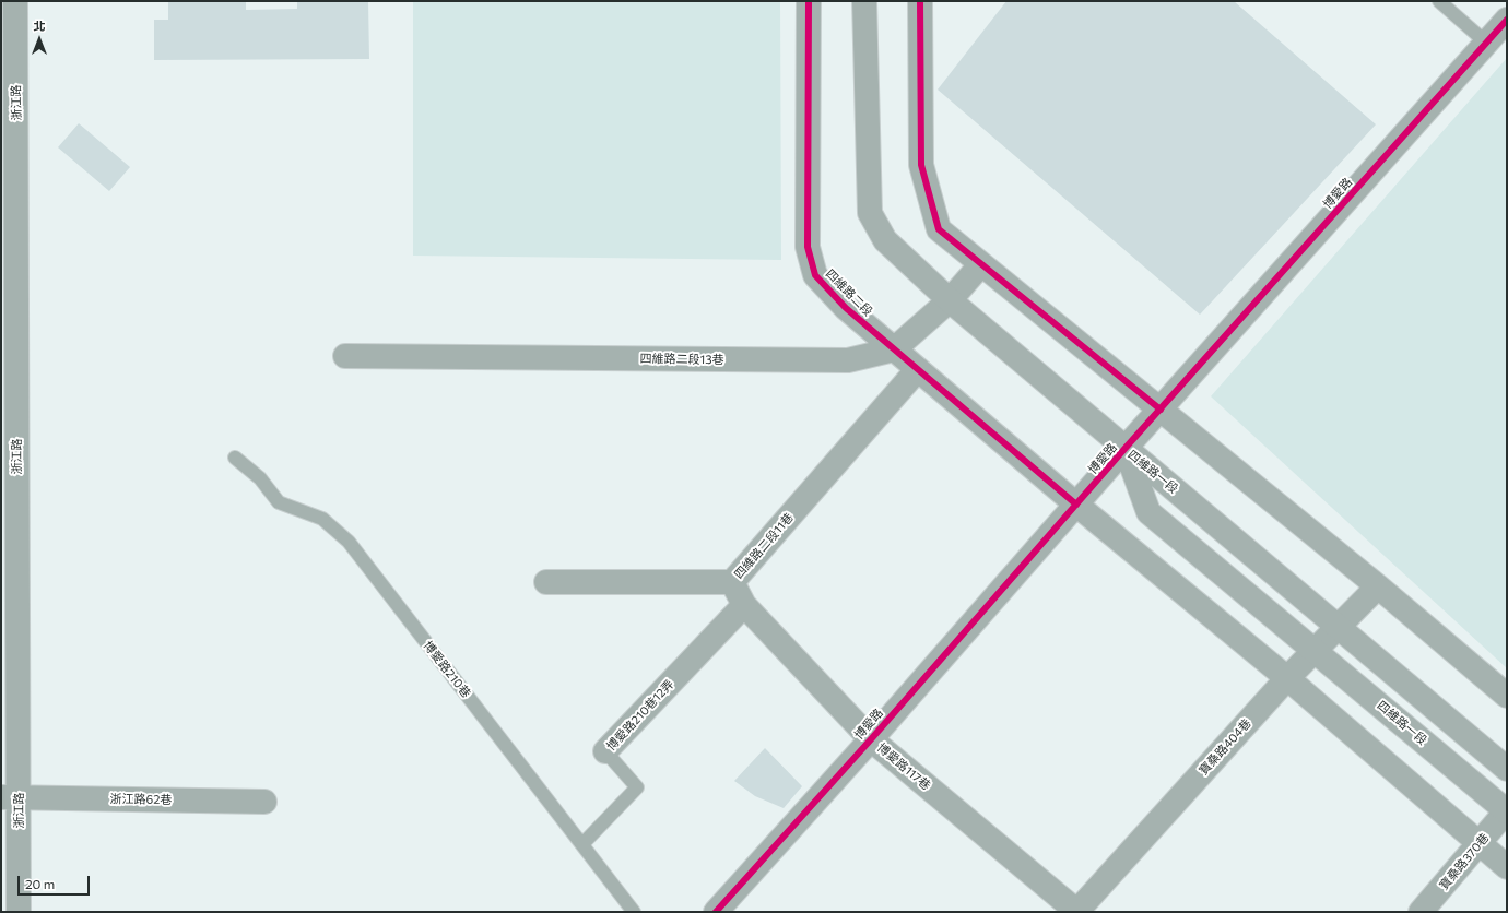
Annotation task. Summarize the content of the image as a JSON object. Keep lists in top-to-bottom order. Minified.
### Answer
{"streets":{"street":["浙江路","博愛路","四維路二段","四維路二段13巷","四維路一段","四維路二段11巷","博愛路210巷12弄","寶桑路404巷","博愛路117巷","浙江路62巷","寶桑路370巷"],"lane":["博愛路210巷"]},"crossings":[["浙江路","浙江路62巷"],["博愛路","四維路二段"],["博愛路","四維路一段"],["博愛路","博愛路117巷"],["四維路二段","四維路二段13巷"],["四維路二段","四維路二段11巷"],["四維路一段","寶桑路404巷"],["四維路一段","寶桑路370巷"],["四維路二段11巷","博愛路117巷"],["博愛路210巷","博愛路210巷12弄"],["博愛路210巷12弄","博愛路117巷"],["寶桑路404巷","博愛路117巷"]],"scale_bar":"20 m","north":"top"}
